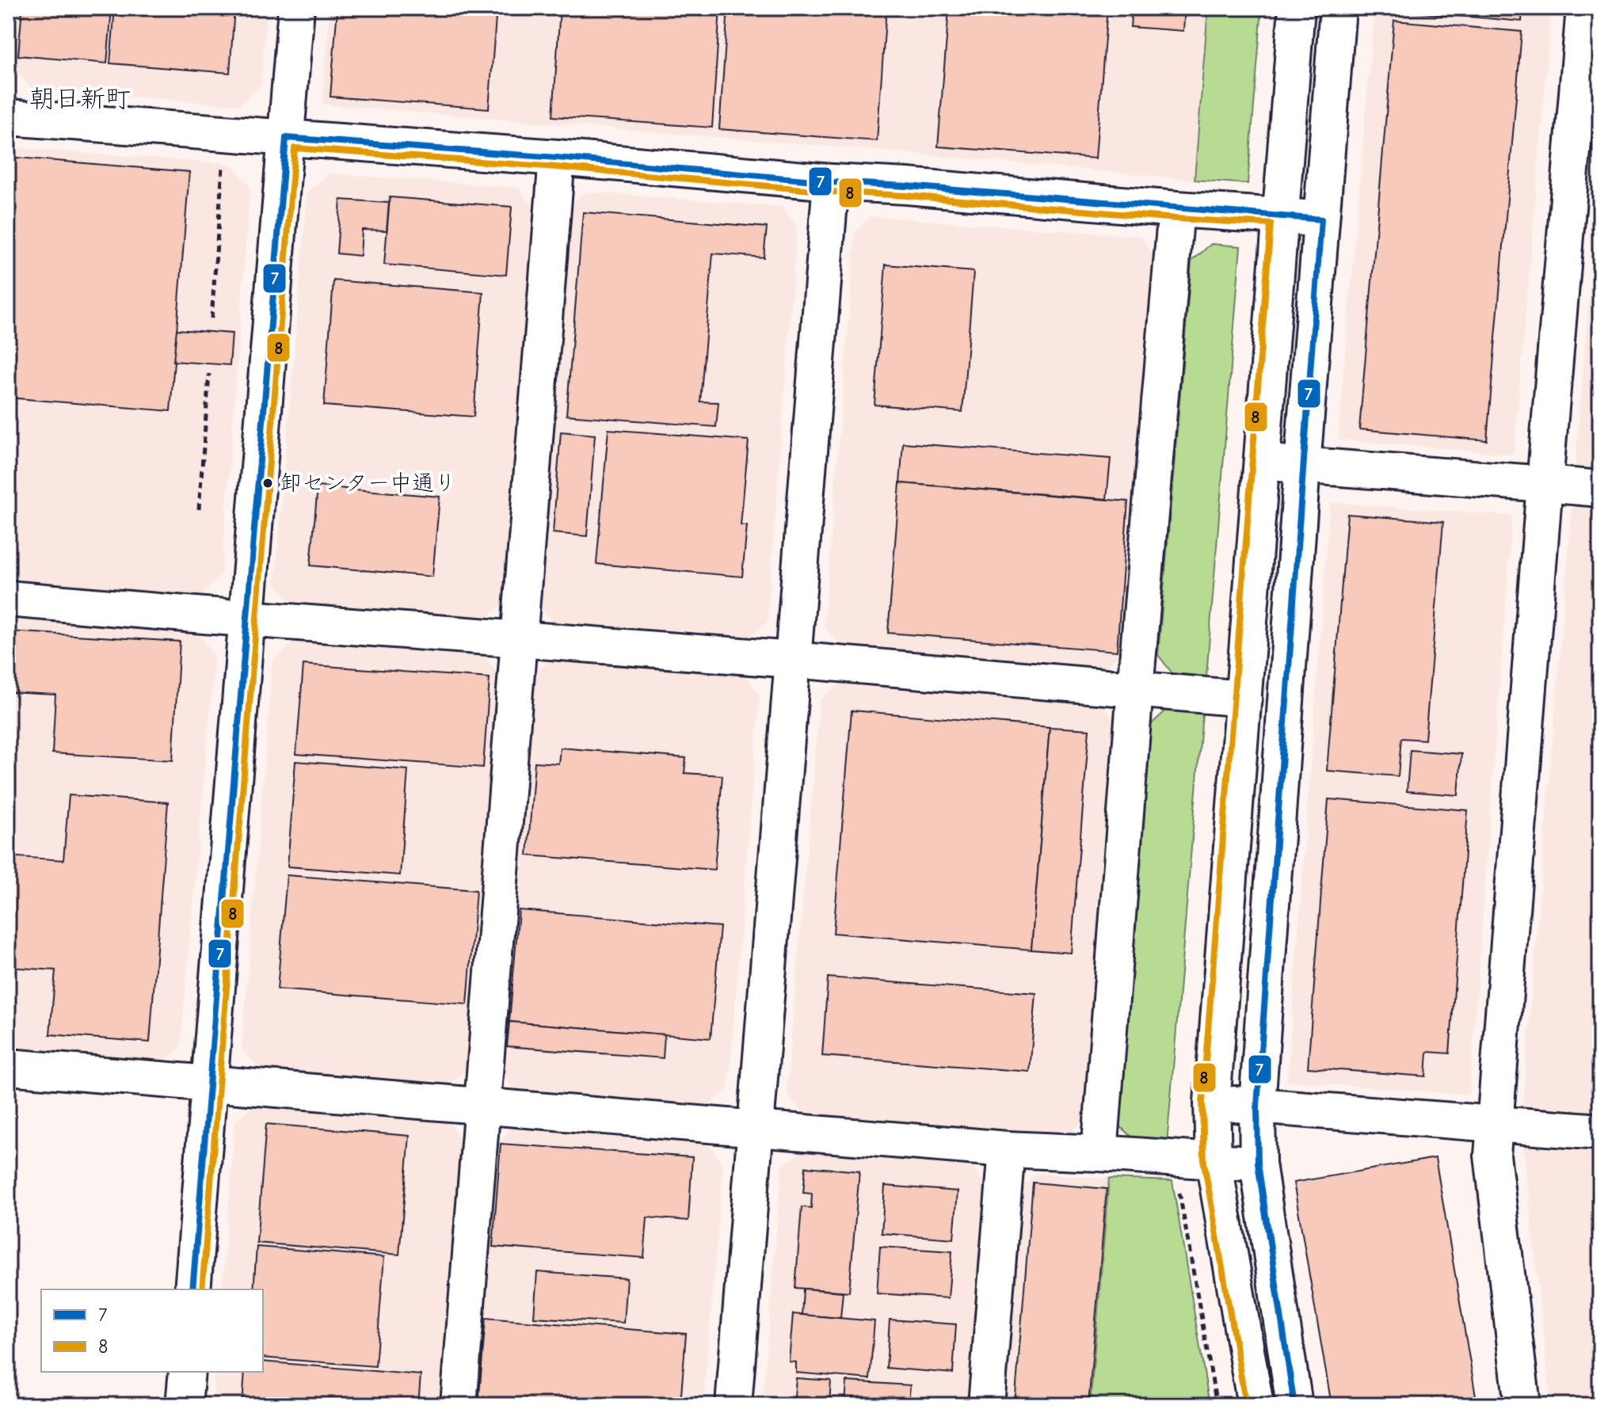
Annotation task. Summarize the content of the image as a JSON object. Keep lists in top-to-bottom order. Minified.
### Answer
{"districts":["朝日新町"],"places":["卸センター中通り"],"lines":["transit line 7","transit line 8"],"legend":["7","8"]}
